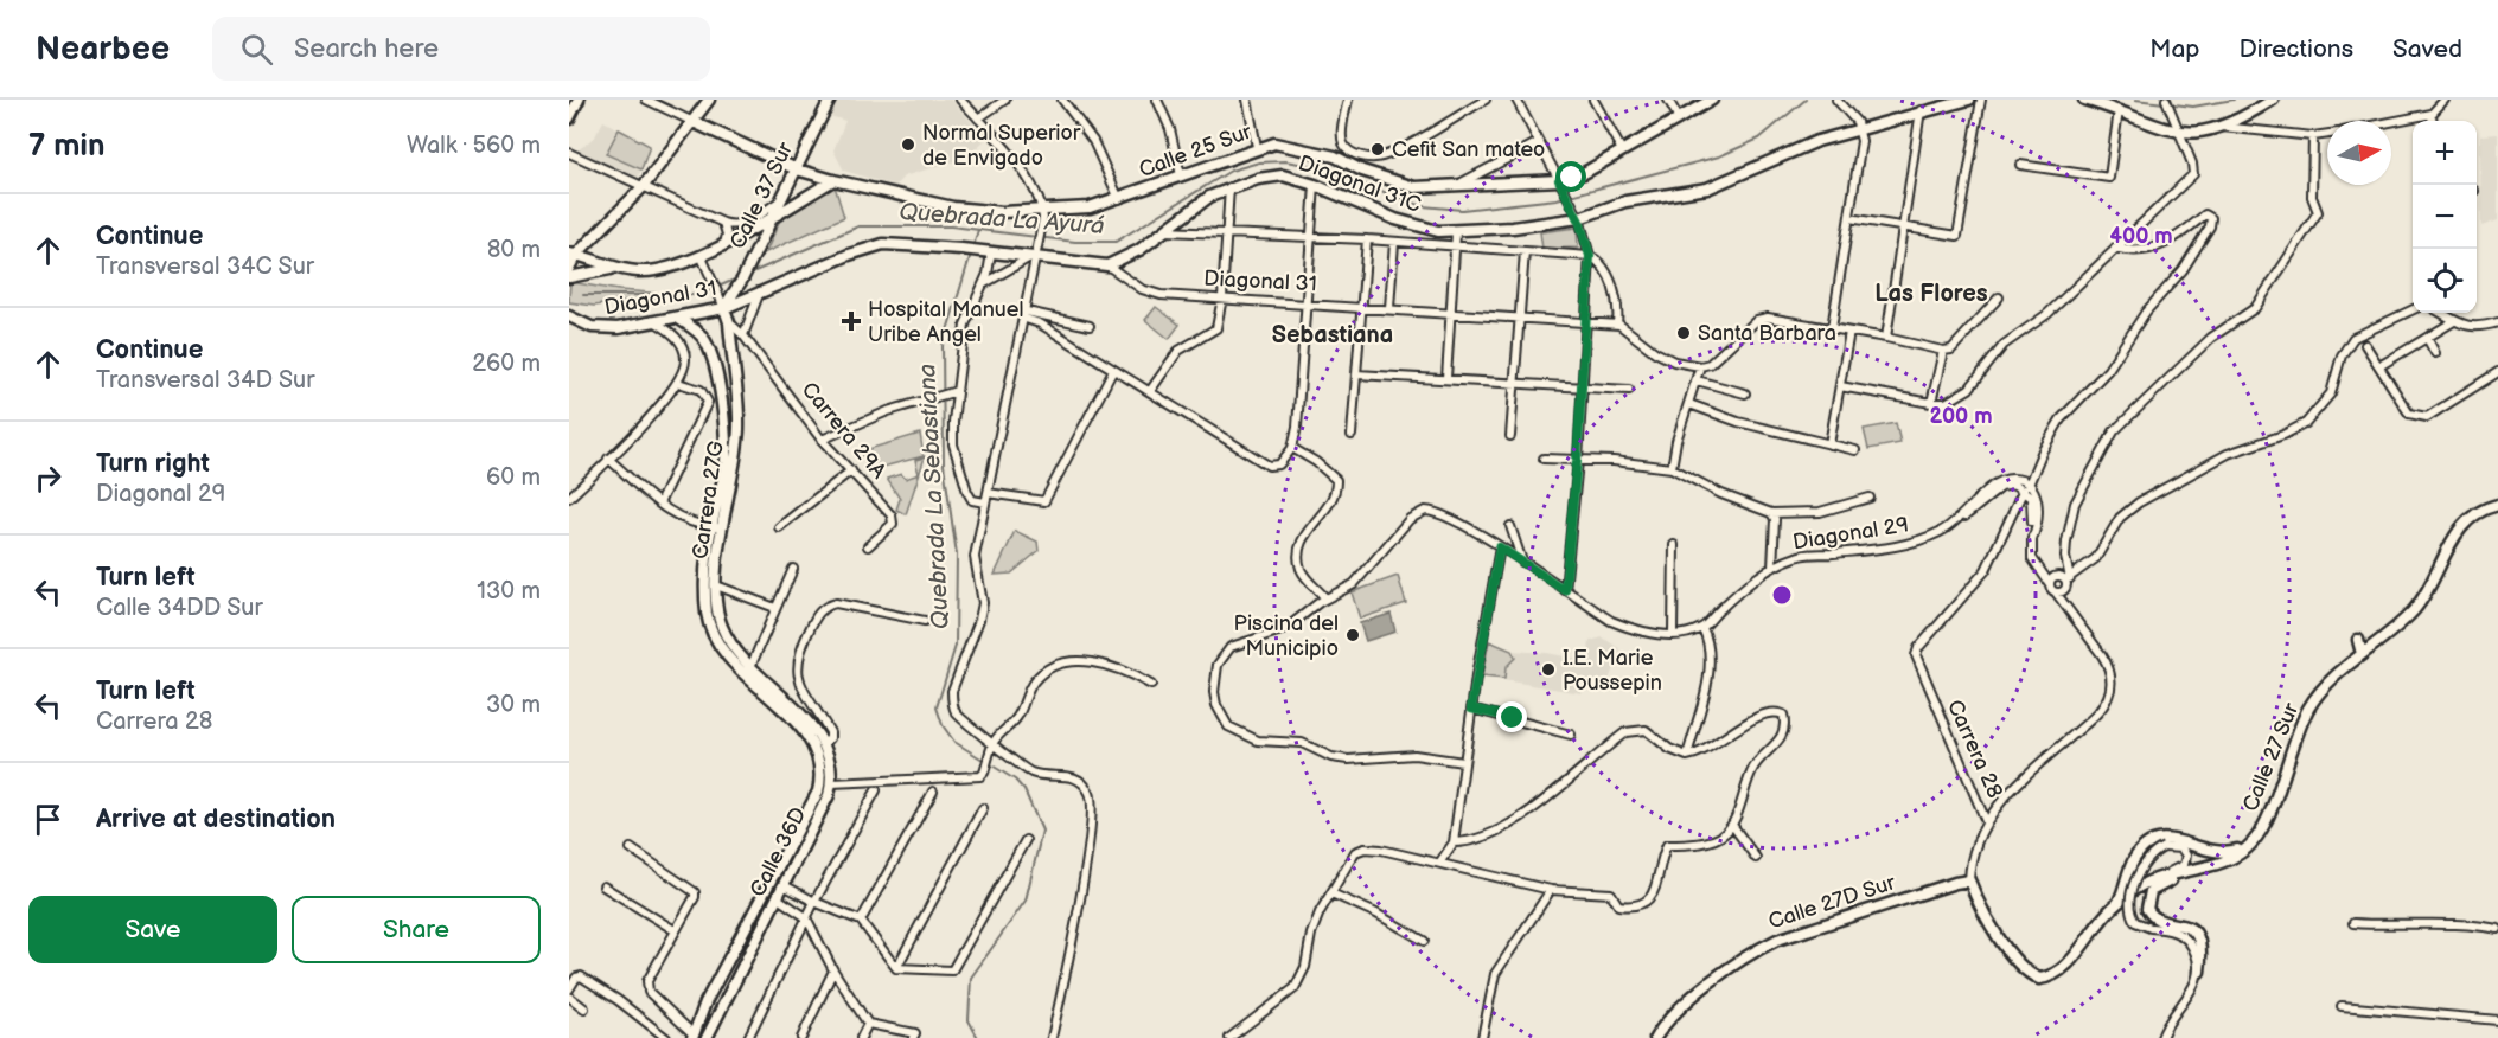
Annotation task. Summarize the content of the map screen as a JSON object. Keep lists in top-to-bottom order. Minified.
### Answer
{"streets":{"main road":["Calle 25 Sur","Diagonal 31C","Calle 37 Sur","Diagonal 31","Carrera 27G","Calle 27 Sur","Calle 36D","Calle 27D Sur"],"street":["Carrera 29A","Diagonal 29","Carrera 28"]},"crossings":[["Calle 25 Sur","Calle 37 Sur"],["Diagonal 31C","Diagonal 31"],["Calle 37 Sur","Diagonal 31"],["Calle 37 Sur","Carrera 27G"],["Diagonal 31","Carrera 27G"],["Carrera 29A","Carrera 27G"],["Carrera 27G","Calle 36D"],["Diagonal 29","Carrera 28"],["Carrera 28","Calle 27 Sur"],["Carrera 28","Calle 27D Sur"],["Calle 27 Sur","Calle 27D Sur"]],"districts":["Las Flores","Sebastiana"],"water":["Quebrada La Ayurá","Quebrada La Sebastiana"],"places":{"other":["Normal Superior de Envigado","Cefit San mateo","Santa Barbara","Piscina del Municipio","I.E. Marie Poussepin"],"health":["Hospital Manuel Uribe Angel"]},"north":"right","page":{"header":"Nearbee","search":"Search here","nav":["Map","Directions","Saved"],"heading":["7 min","Walk · 560 m"],"map_buttons":["+","−"],"list":[["Continue","Transversal 34C Sur","80 m"],["Continue","Transversal 34D Sur","260 m"],["Turn right","Diagonal 29","60 m"],["Turn left","Calle 34DD Sur","130 m"],["Turn left","Carrera 28","30 m"],"Arrive at destination"],"buttons":["Save","Share"]},"rings":["400 m","200 m"]}
